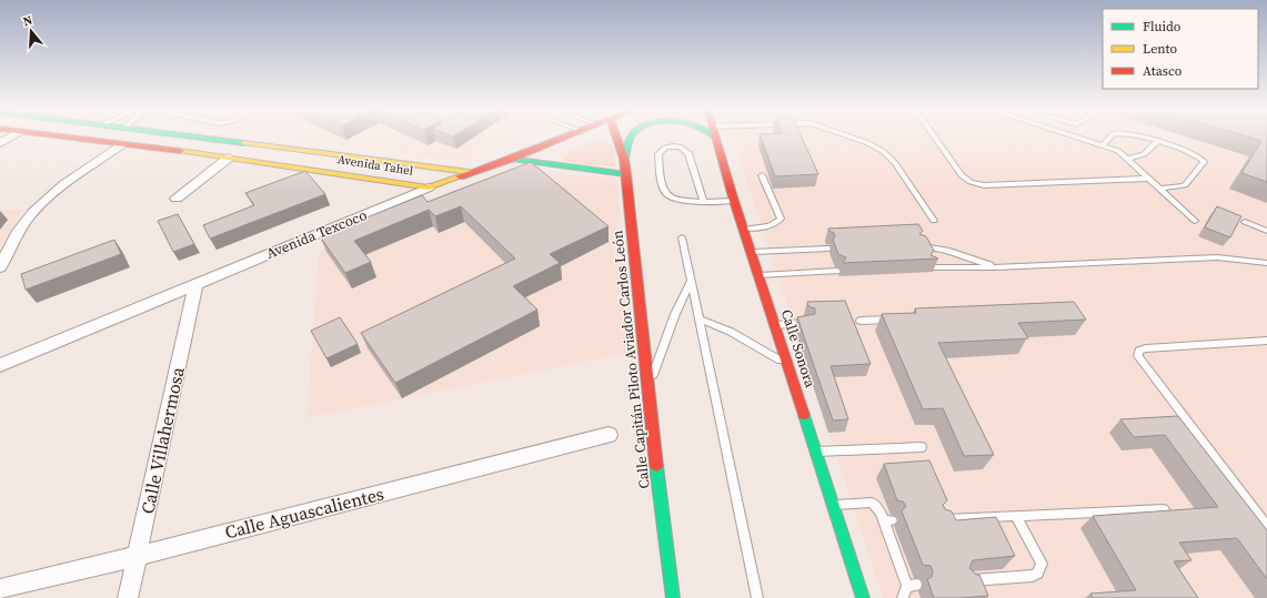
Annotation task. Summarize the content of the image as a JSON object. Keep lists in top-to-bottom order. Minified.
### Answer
{"streets":{"street":["Avenida Tahel","Avenida Texcoco","Calle Sonora","Calle Capitán Piloto Aviador Carlos León","Calle Villahermosa","Calle Aguascalientes"]},"crossings":[["Avenida Tahel","Avenida Texcoco"],["Avenida Texcoco","Calle Villahermosa"],["Calle Villahermosa","Calle Aguascalientes"]],"legend":["Fluido","Lento","Atasco"],"north":"top"}
